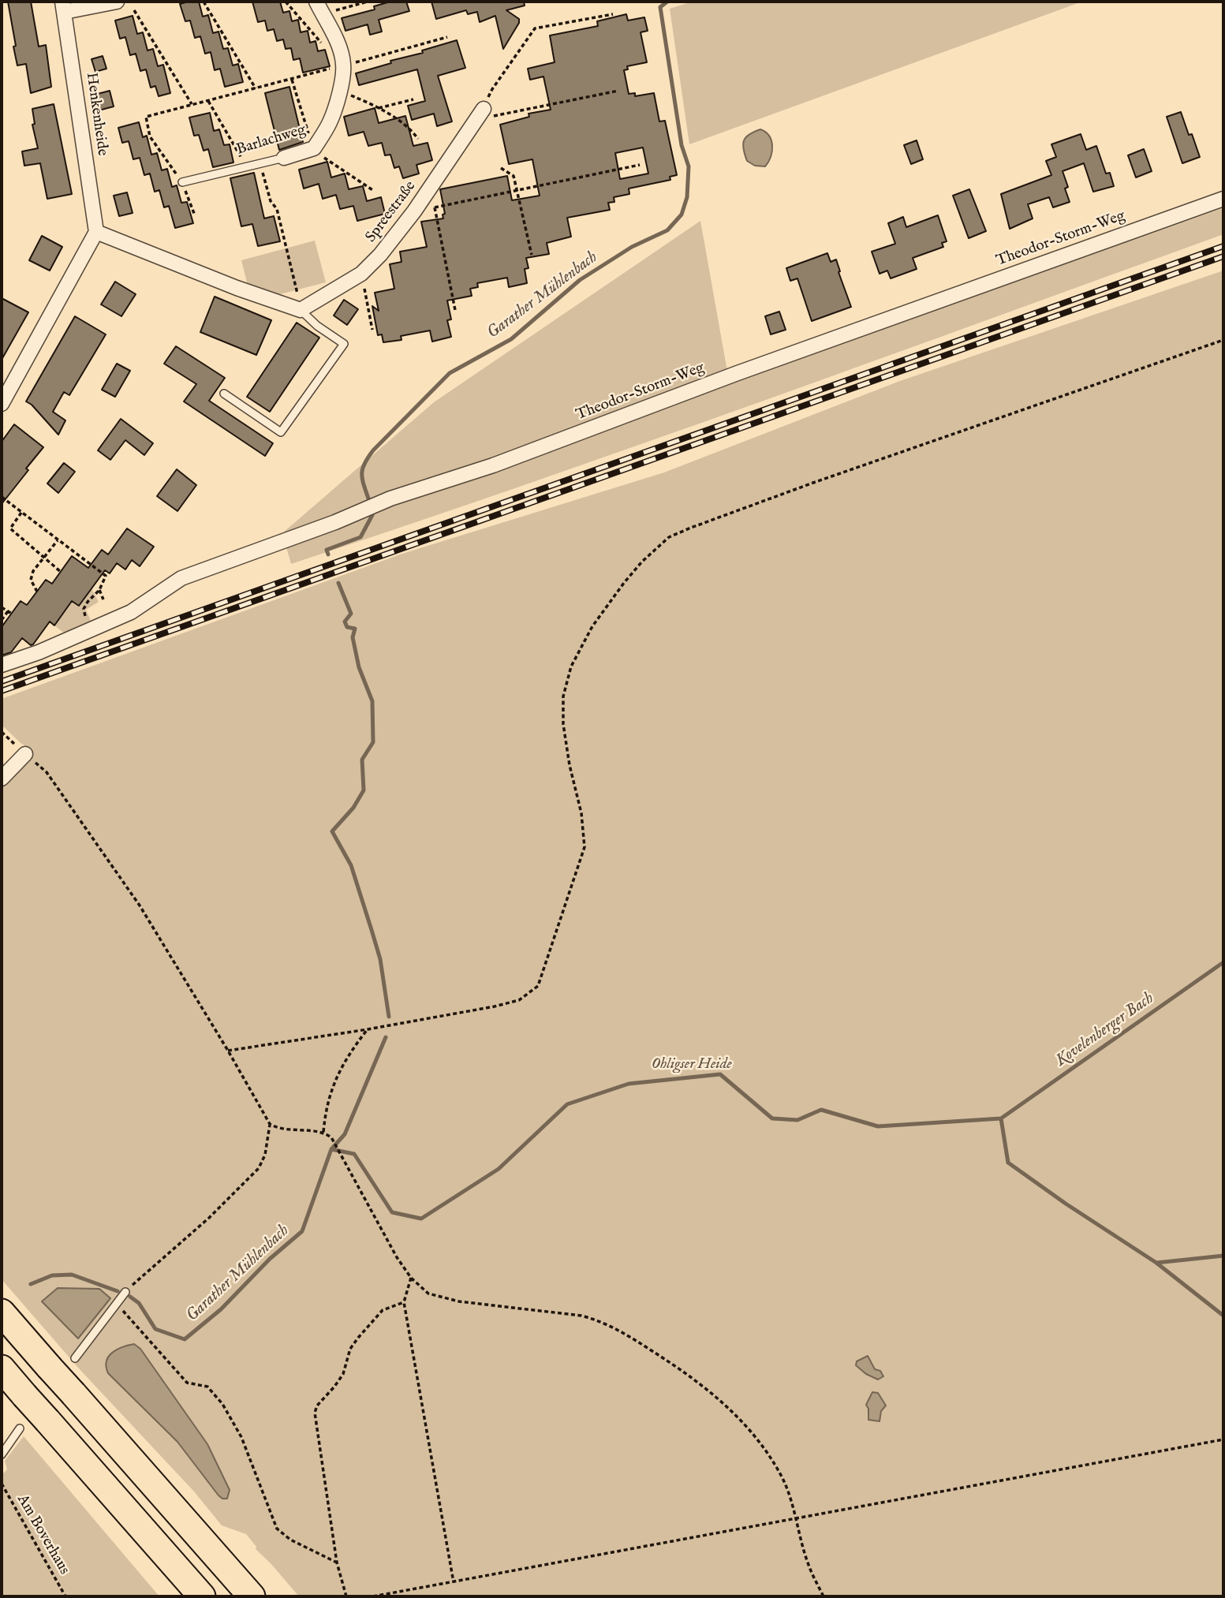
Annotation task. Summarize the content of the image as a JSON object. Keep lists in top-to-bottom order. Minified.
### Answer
{"streets":{"street":["Henkenheide","Barlachweg","Spreestraße","Theodor-Storm-Weg"],"path":["Am Boverhaus"]},"water":["Garather Mühlenbach","Kovelenberger Bach"],"parks":["Ohligser Heide"]}
